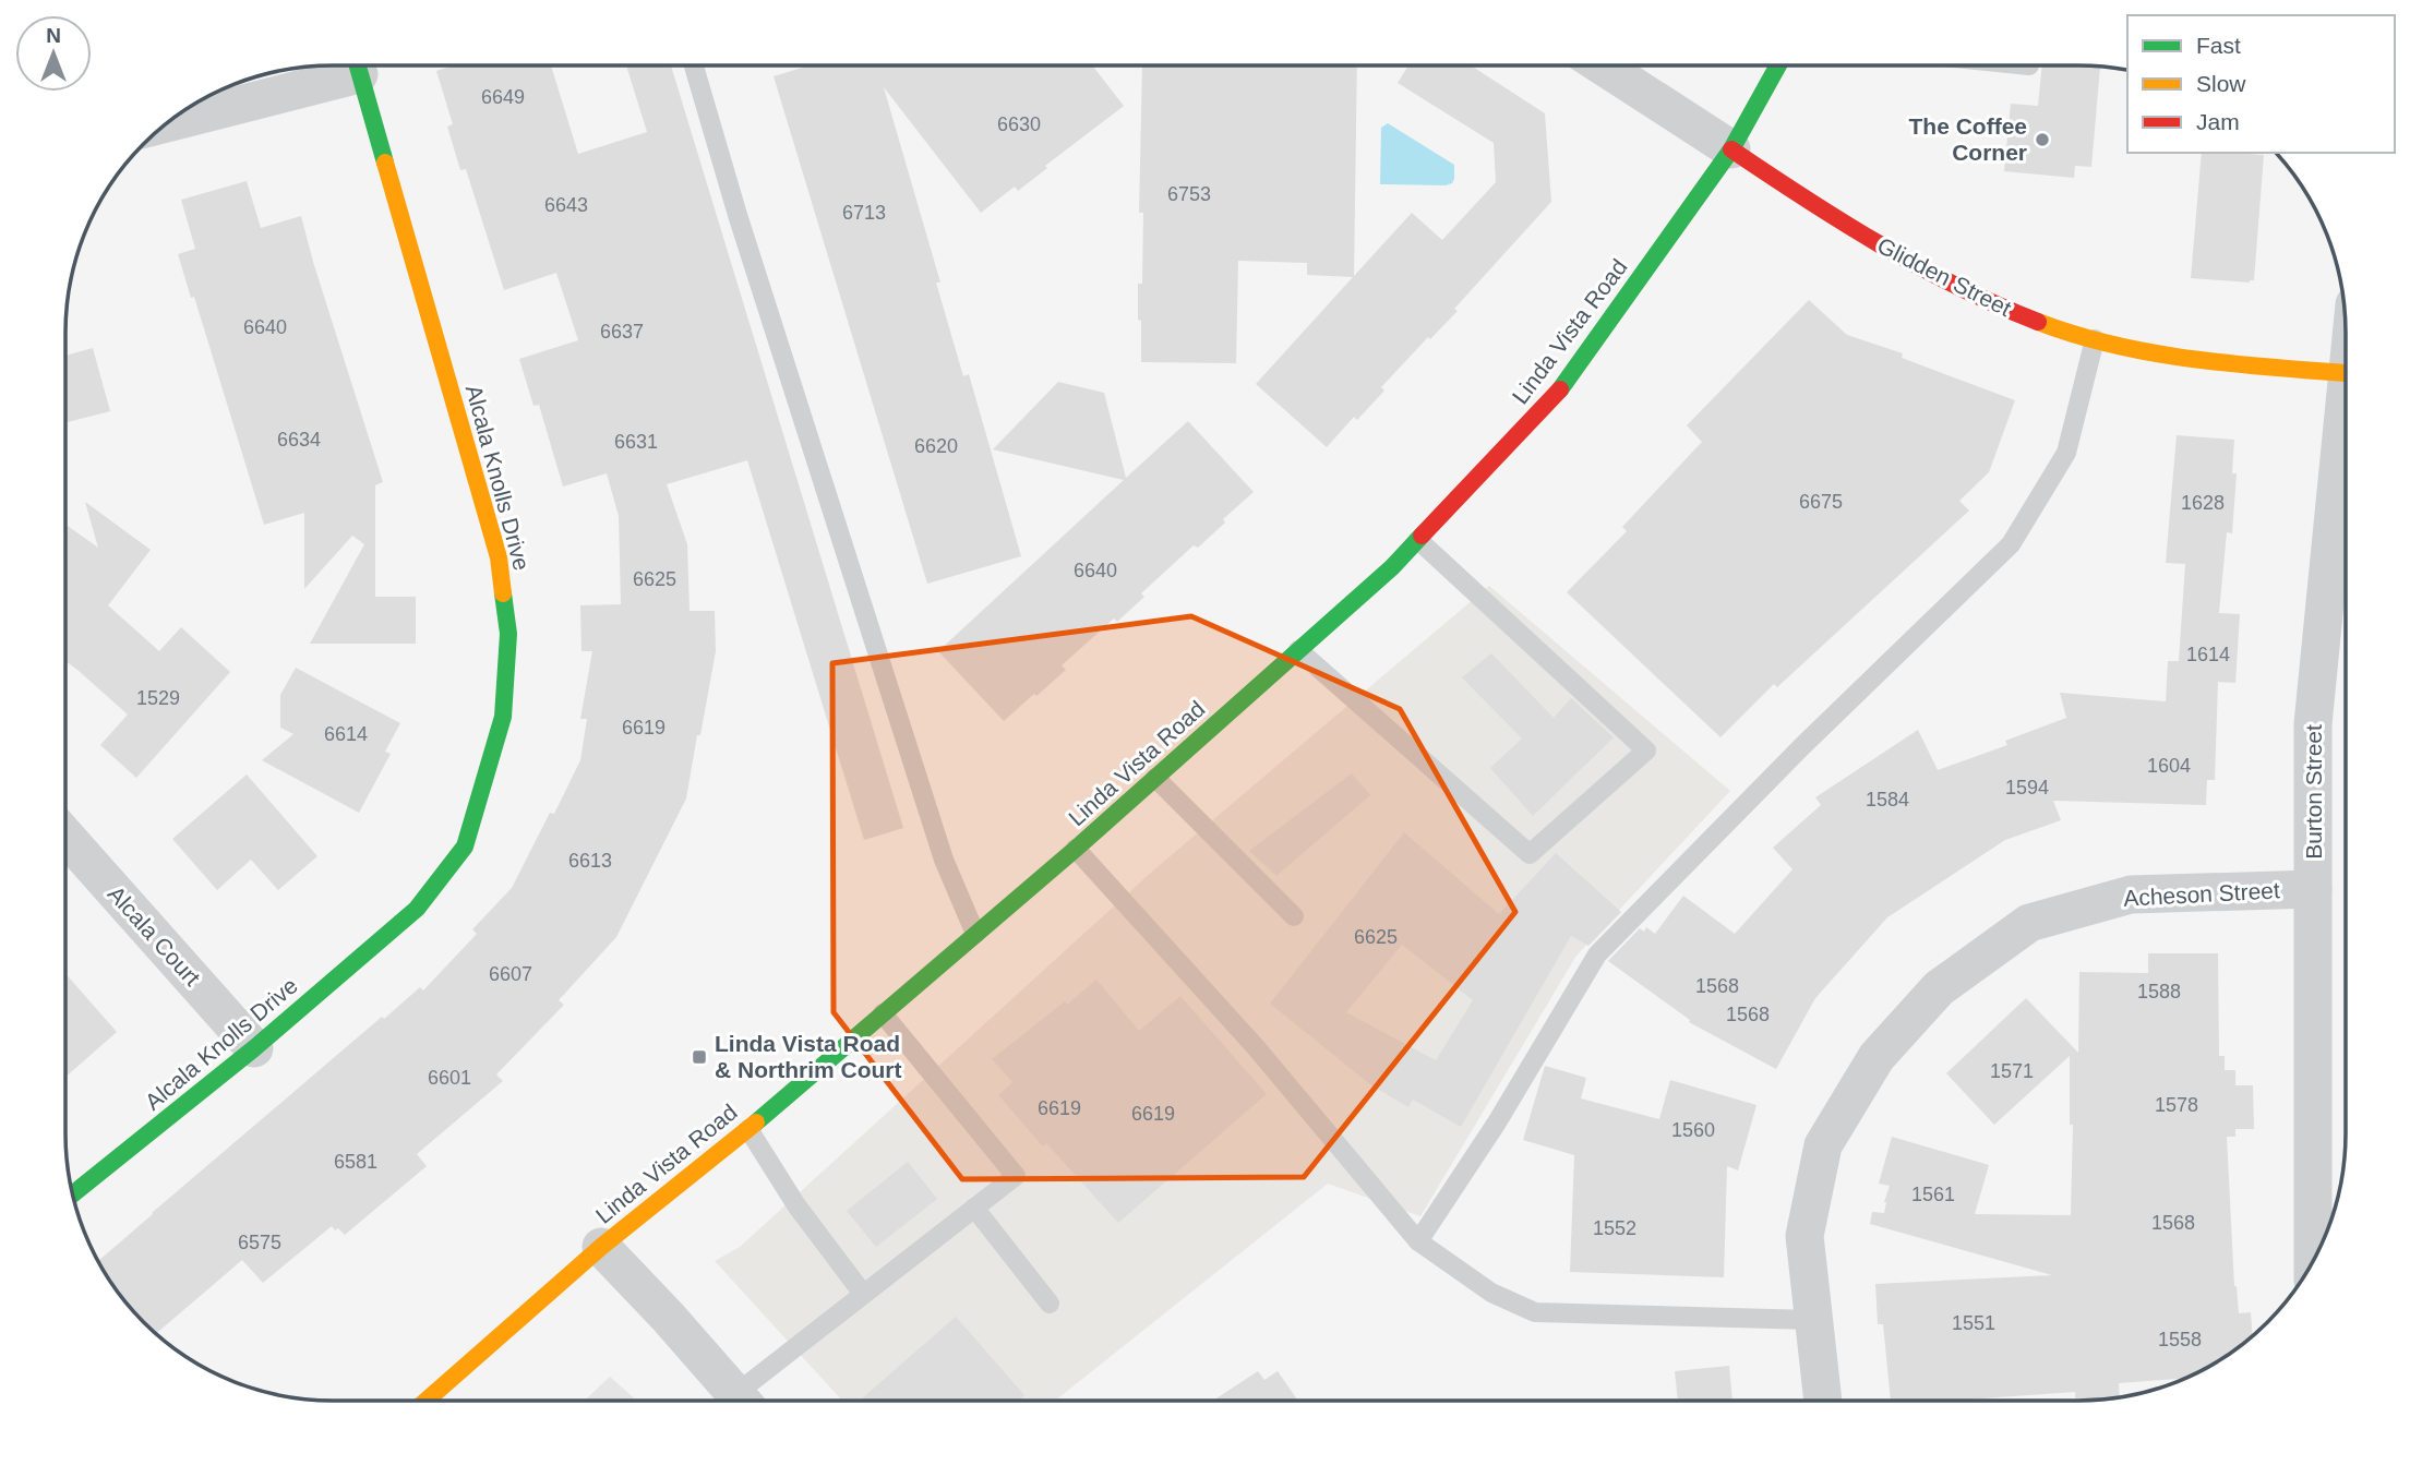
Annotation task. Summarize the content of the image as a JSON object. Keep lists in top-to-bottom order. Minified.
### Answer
{"streets":{"street":["Glidden Street","Linda Vista Road","Alcala Knolls Drive","Burton Street","Acheson Street","Alcala Court"]},"crossings":[["Glidden Street","Linda Vista Road"],["Alcala Knolls Drive","Alcala Court"],["Burton Street","Acheson Street"]],"places":{"other":["The Coffee Corner"],"transit":["Linda Vista Road & Northrim Court"]},"house_numbers":["6649","6630","6753","6643","6713","6640","6637","6634","6631","6620","6675","1628","6640","6625","1614","1529","6619","6614","1604","1594","1584","6613","6625","6607","1568","1588","1568","1571","6601","1578","6619","6619","1560","6581","1561","1568","1552","6575","1551","1558"],"legend":["Fast","Slow","Jam"],"north":"top"}
